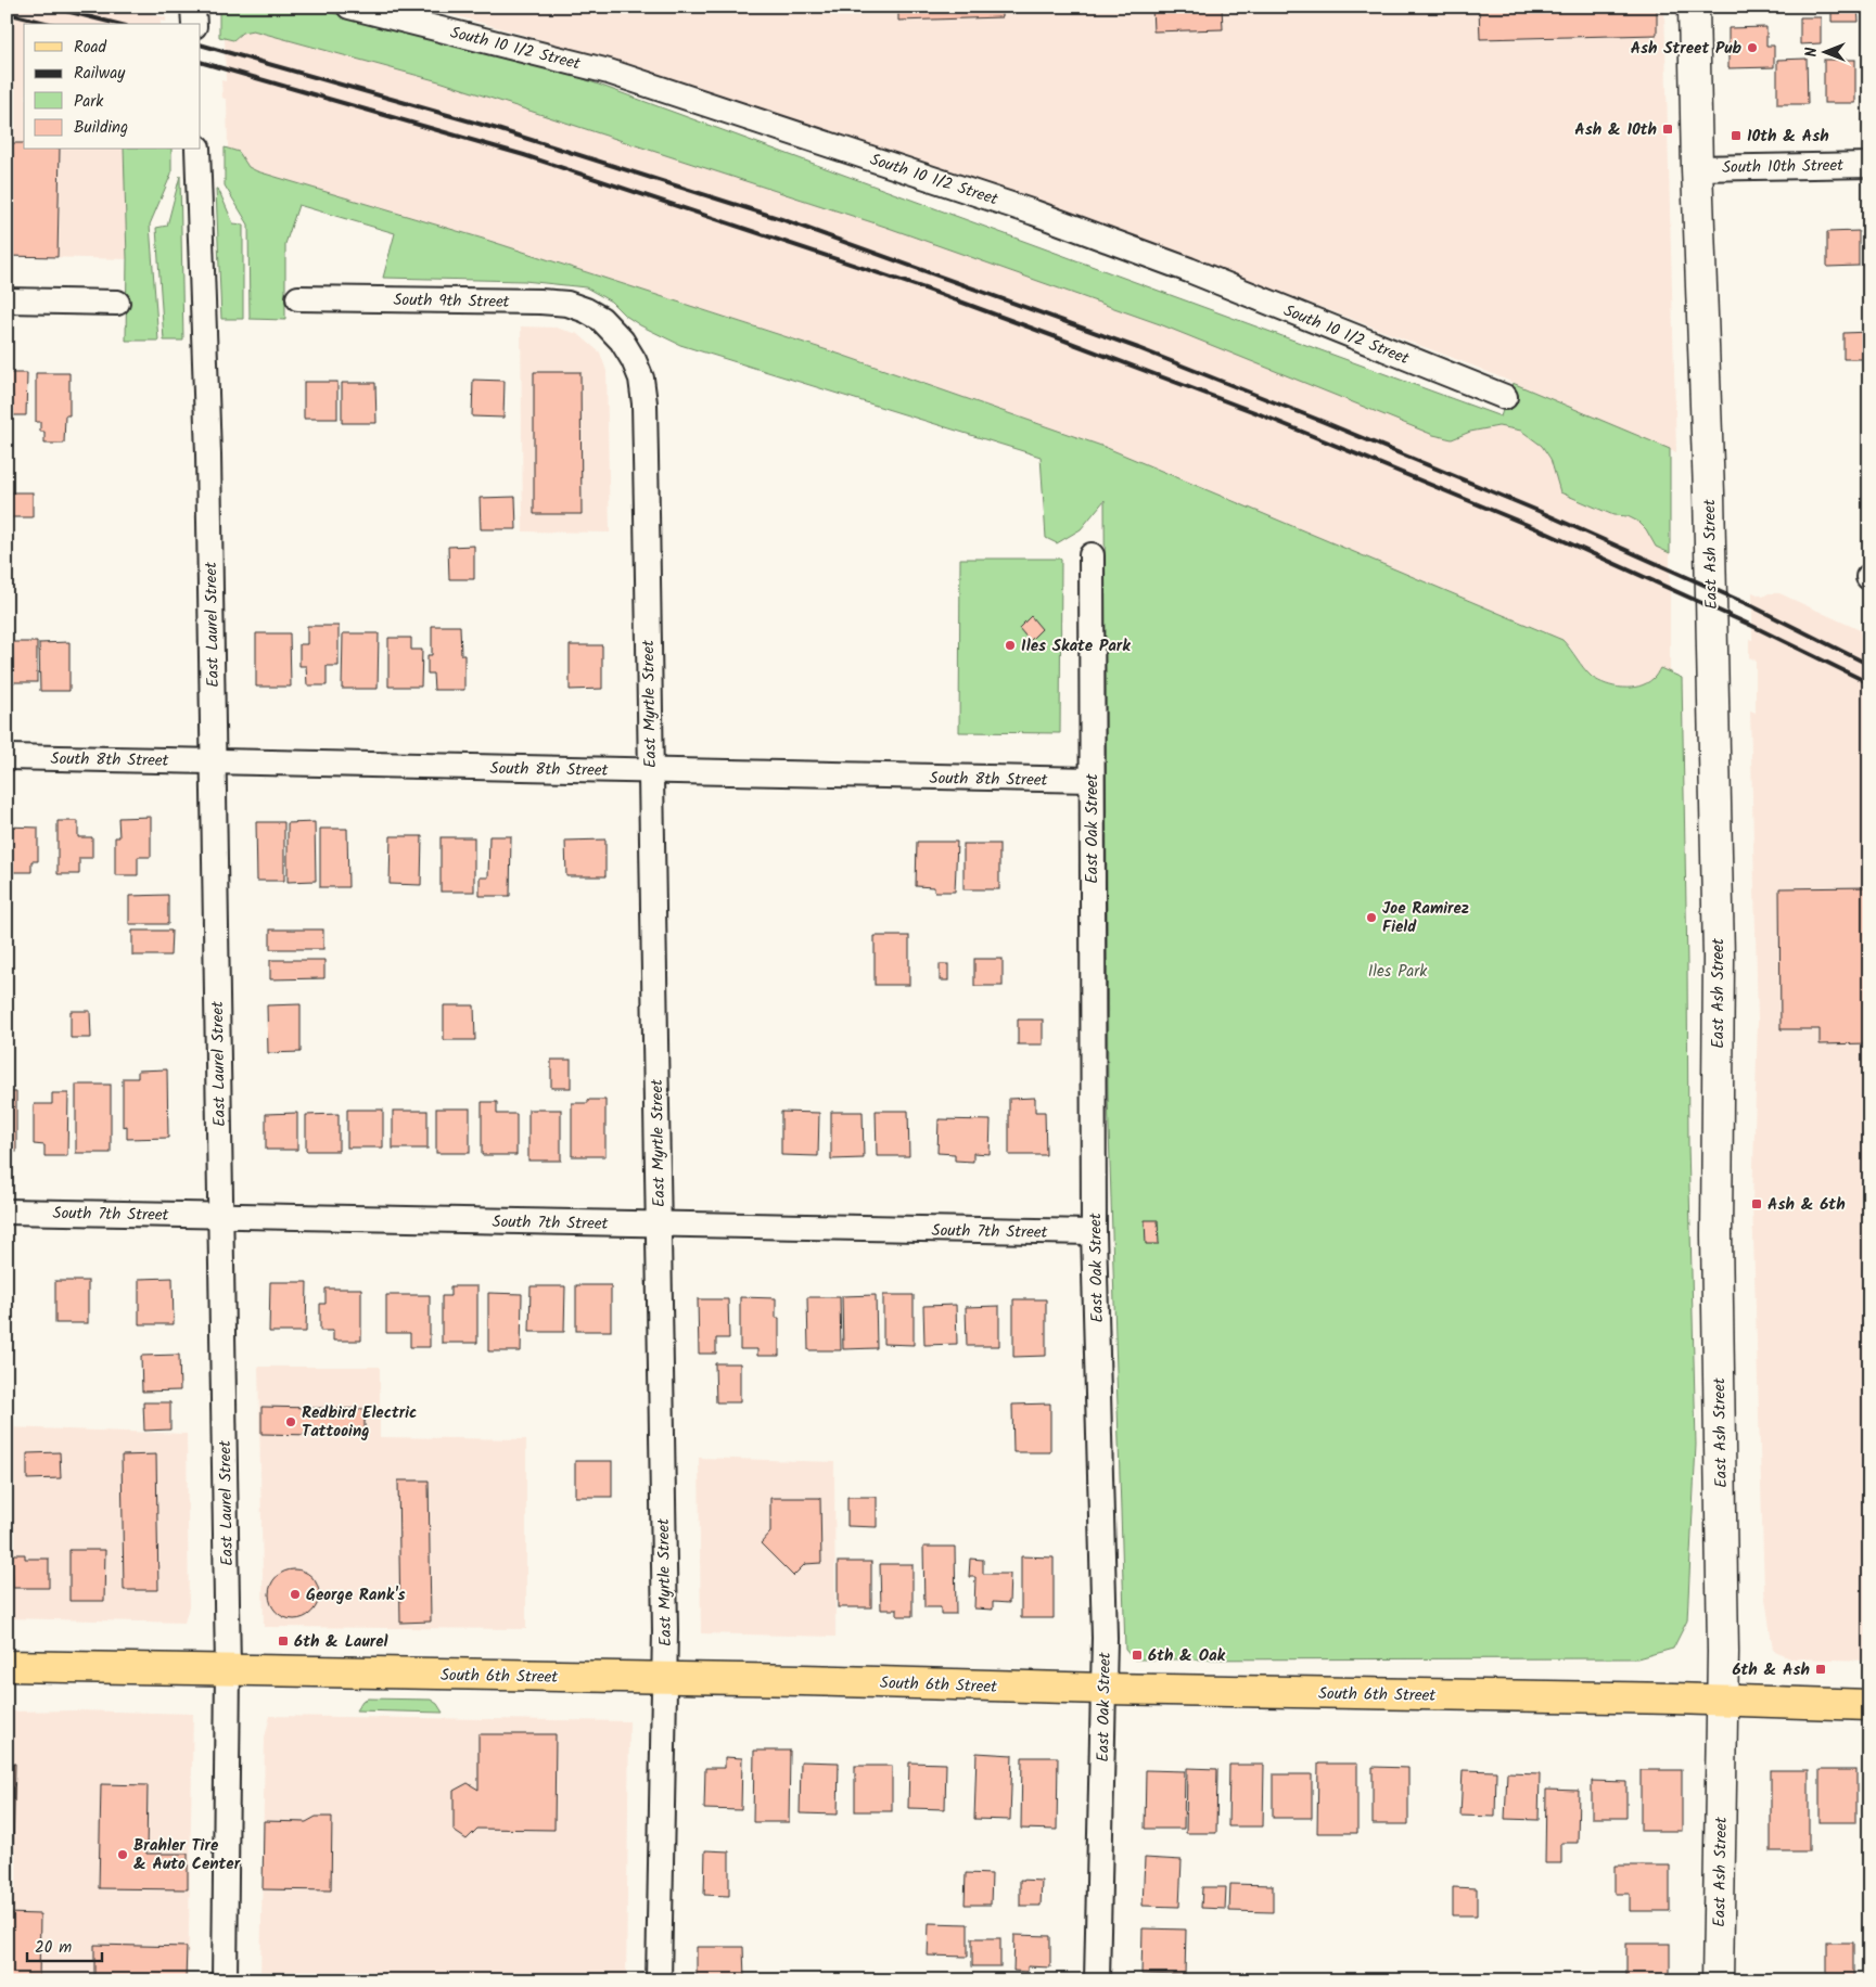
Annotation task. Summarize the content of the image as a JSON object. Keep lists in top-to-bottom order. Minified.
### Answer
{"streets":{"main road":["South 6th Street"],"street":["South 10 1/2 Street","South 10th Street","South 9th Street","East Ash Street","East Laurel Street","East Myrtle Street","South 8th Street","East Oak Street","South 7th Street"]},"crossings":[["South 10th Street","East Ash Street"],["South 9th Street","East Myrtle Street"],["East Ash Street","South 6th Street"],["East Laurel Street","South 8th Street"],["East Laurel Street","South 7th Street"],["East Laurel Street","South 6th Street"],["East Myrtle Street","South 8th Street"],["East Myrtle Street","South 7th Street"],["East Myrtle Street","South 6th Street"],["South 8th Street","East Oak Street"],["East Oak Street","South 7th Street"],["East Oak Street","South 6th Street"]],"parks":["Iles Park"],"places":{"other":["Ash Street Pub","Iles Skate Park","Joe Ramirez Field","Redbird Electric Tattooing","George Rank's","Brahler Tire & Auto Center"],"transit":["Ash & 10th","10th & Ash","Ash & 6th","6th & Laurel","6th & Oak","6th & Ash"]},"legend":["Road","Railway","Park","Building"],"scale_bar":"20 m","north":"left"}
